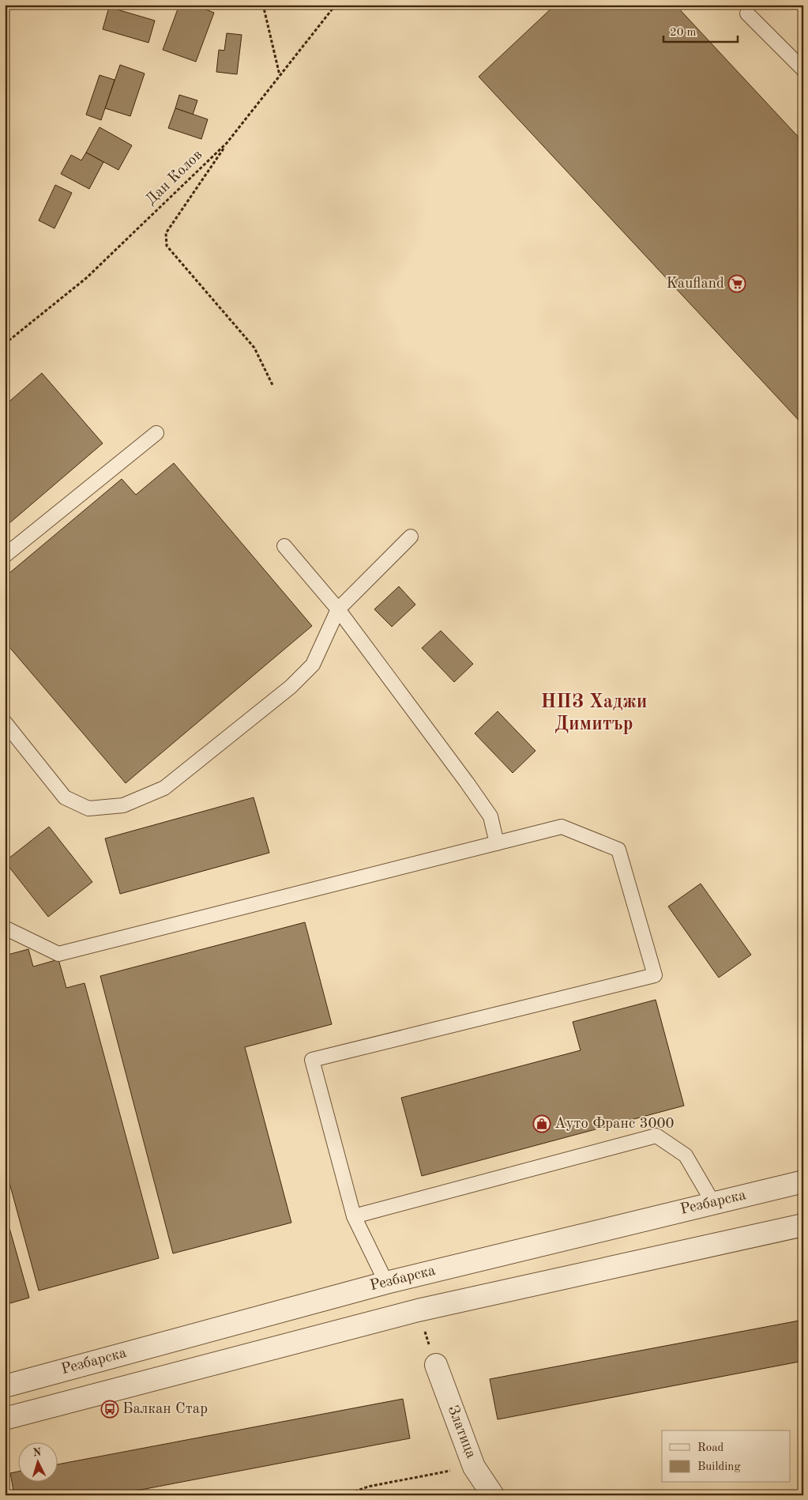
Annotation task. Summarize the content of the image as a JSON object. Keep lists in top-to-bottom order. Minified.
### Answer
{"streets":{"street":["Резбарска","Златица"],"path":["Дан Колов"]},"districts":["НПЗ Хаджи Димитър"],"places":{"supermarket":["Kaufland"],"shop":["Ауто Франс 3000"],"bus stop":["Балкан Стар"]},"legend":["Road","Building"],"scale_bar":"20 m","north":"top"}
